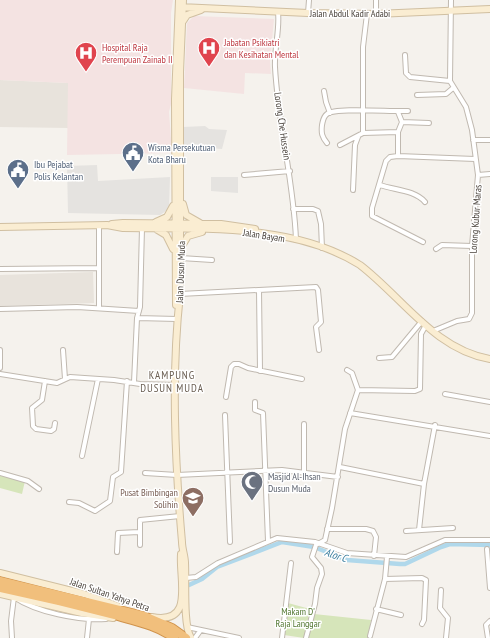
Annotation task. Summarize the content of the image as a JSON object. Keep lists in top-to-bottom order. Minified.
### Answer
{"streets":{"highway":["Jalan Sultan Yahya Petra"],"main road":["Jalan Abdul Kadir Adabi","Jalan Bayam","Jalan Dusun Muda"],"street":["Lorong Che Hussein","Lorong Kubur Maras"]},"crossings":[["Jalan Abdul Kadir Adabi","Lorong Che Hussein"],["Jalan Abdul Kadir Adabi","Lorong Kubur Maras"],["Lorong Che Hussein","Jalan Bayam"],["Lorong Kubur Maras","Jalan Bayam"],["Jalan Dusun Muda","Jalan Sultan Yahya Petra"]],"districts":["KAMPUNG DUSUN MUDA"],"water":["Alor C"],"parks":["Makam D' Raja Langgar"],"places":{"hospital":["Jabatan Psikiatri dan Kesihatan Mental","Hospital Raja Perempuan Zainab II"],"public building":["Wisma Persekutuan Kota Bharu","Ibu Pejabat Polis Kelantan"],"mosque":["Masjid Al-Ihsan Dusun Muda"],"school or university":["Pusat Bimbingan Solihin"]}}
